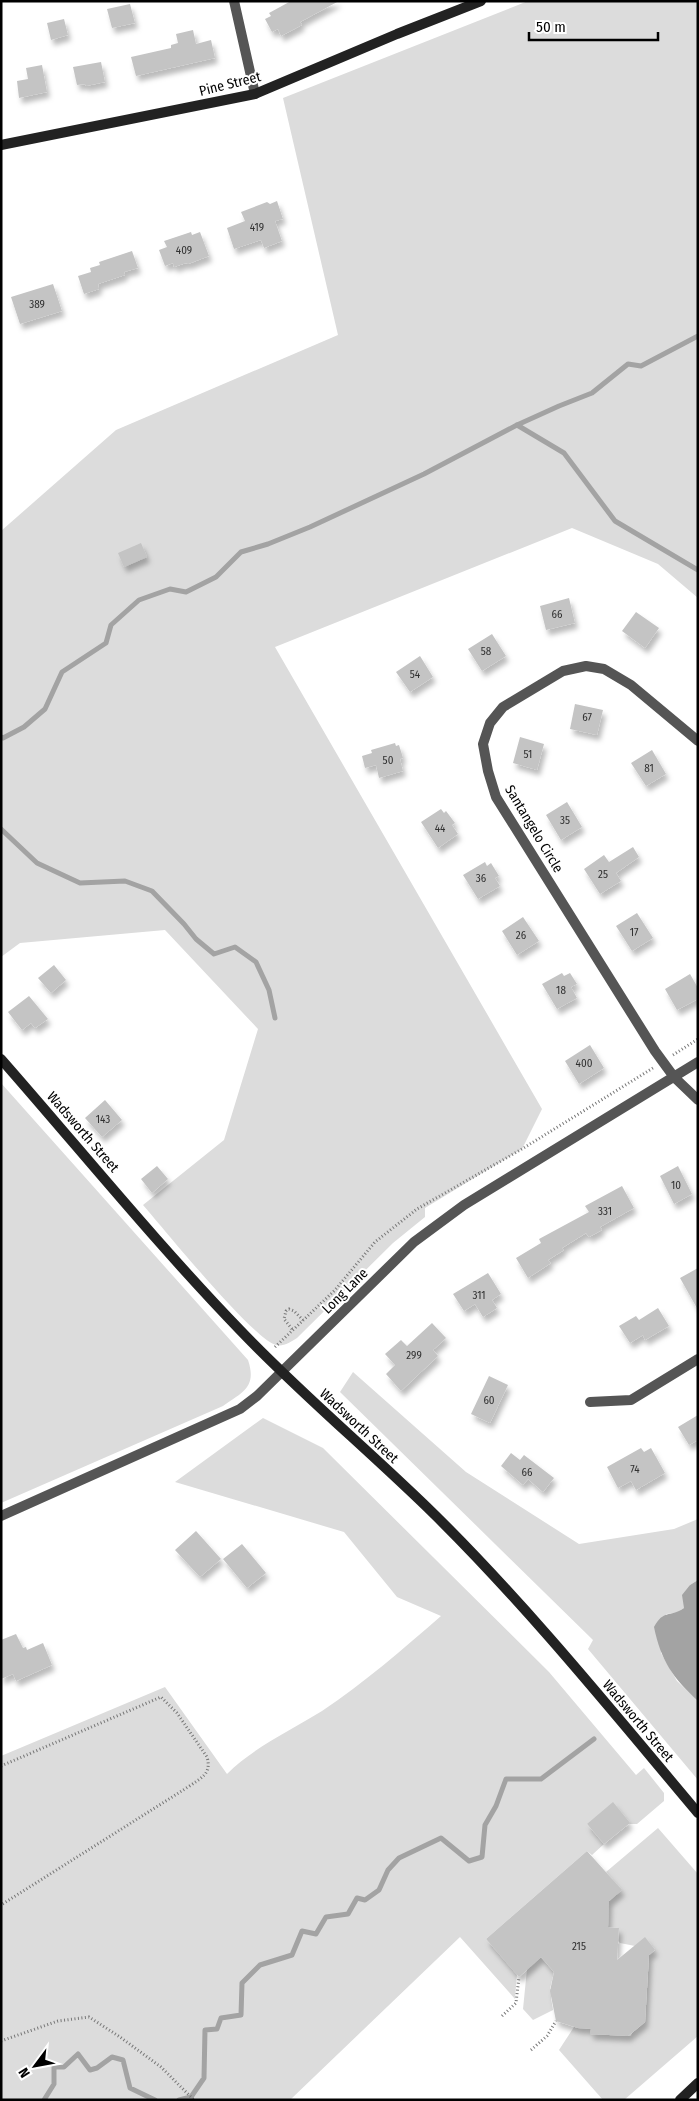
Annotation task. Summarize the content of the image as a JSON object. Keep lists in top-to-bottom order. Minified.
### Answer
{"streets":{"street":["Pine Street","Santangelo Circle","Wadsworth Street","Long Lane"]},"crossings":[["Santangelo Circle","Long Lane"],["Wadsworth Street","Long Lane"]],"house_numbers":["419","409","389","66","58","54","67","51","50","81","35","44","25","36","17","26","18","400","143","10","331","311","299","60","74","66","215"],"scale_bar":"50 m","north":"bottom left"}
